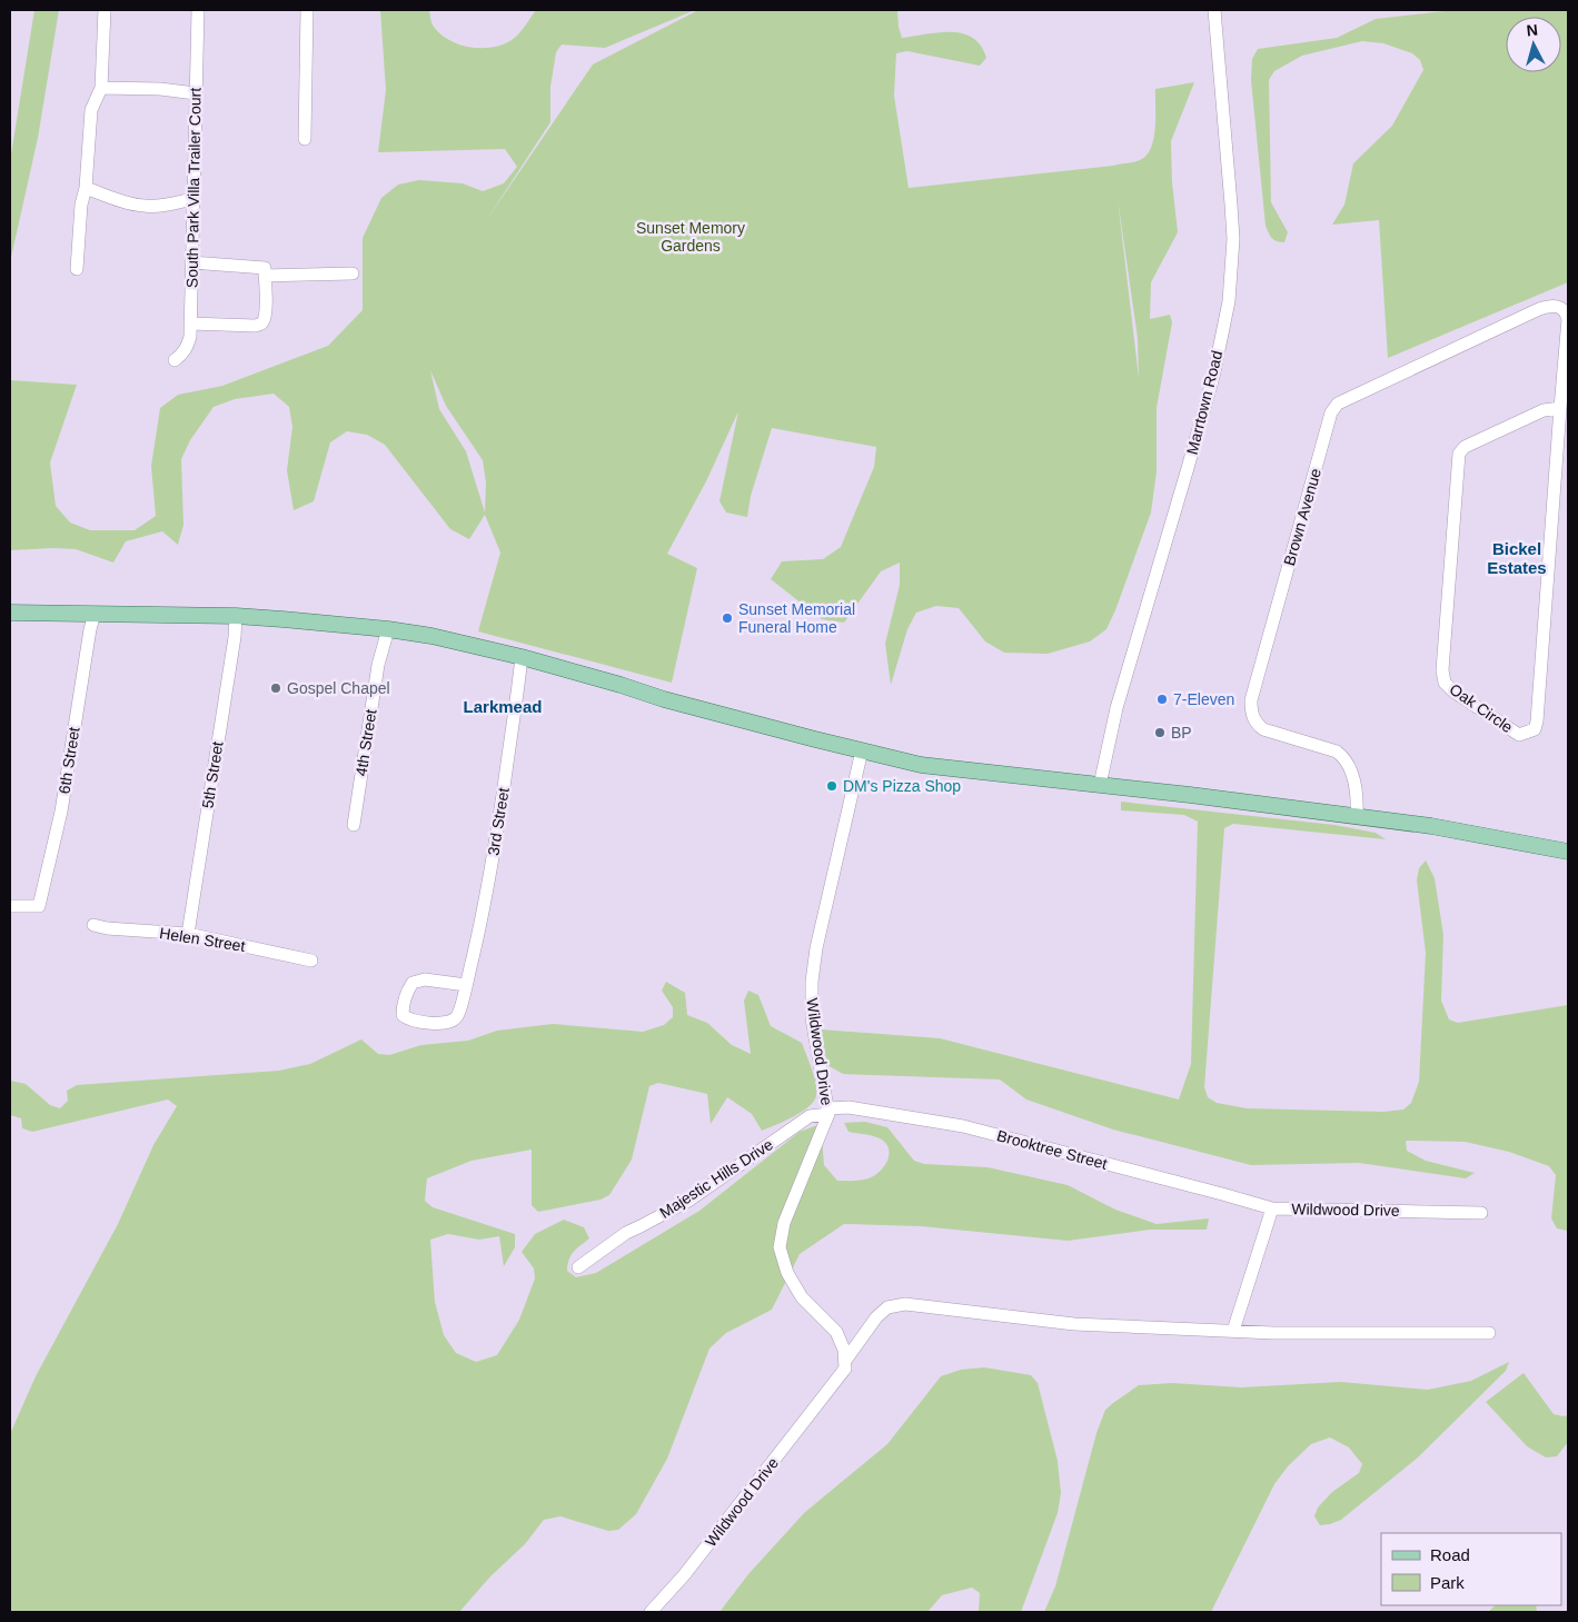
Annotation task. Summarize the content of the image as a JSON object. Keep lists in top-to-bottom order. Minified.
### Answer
{"streets":{"street":["South Park Villa Trailer Court","Marrtown Road","Brown Avenue","Oak Circle","4th Street","6th Street","5th Street","3rd Street","Helen Street","Wildwood Drive","Brooktree Street","Majestic Hills Drive"]},"crossings":[["Brown Avenue","Oak Circle"],["5th Street","Helen Street"],["Wildwood Drive","Brooktree Street"],["Wildwood Drive","Majestic Hills Drive"],["Brooktree Street","Majestic Hills Drive"]],"districts":["Bickel Estates","Larkmead"],"parks":["Sunset Memory Gardens"],"places":["Sunset Memorial Funeral Home","Gospel Chapel","7-Eleven","BP","DM's Pizza Shop"],"legend":["Road","Park"],"north":"top"}
